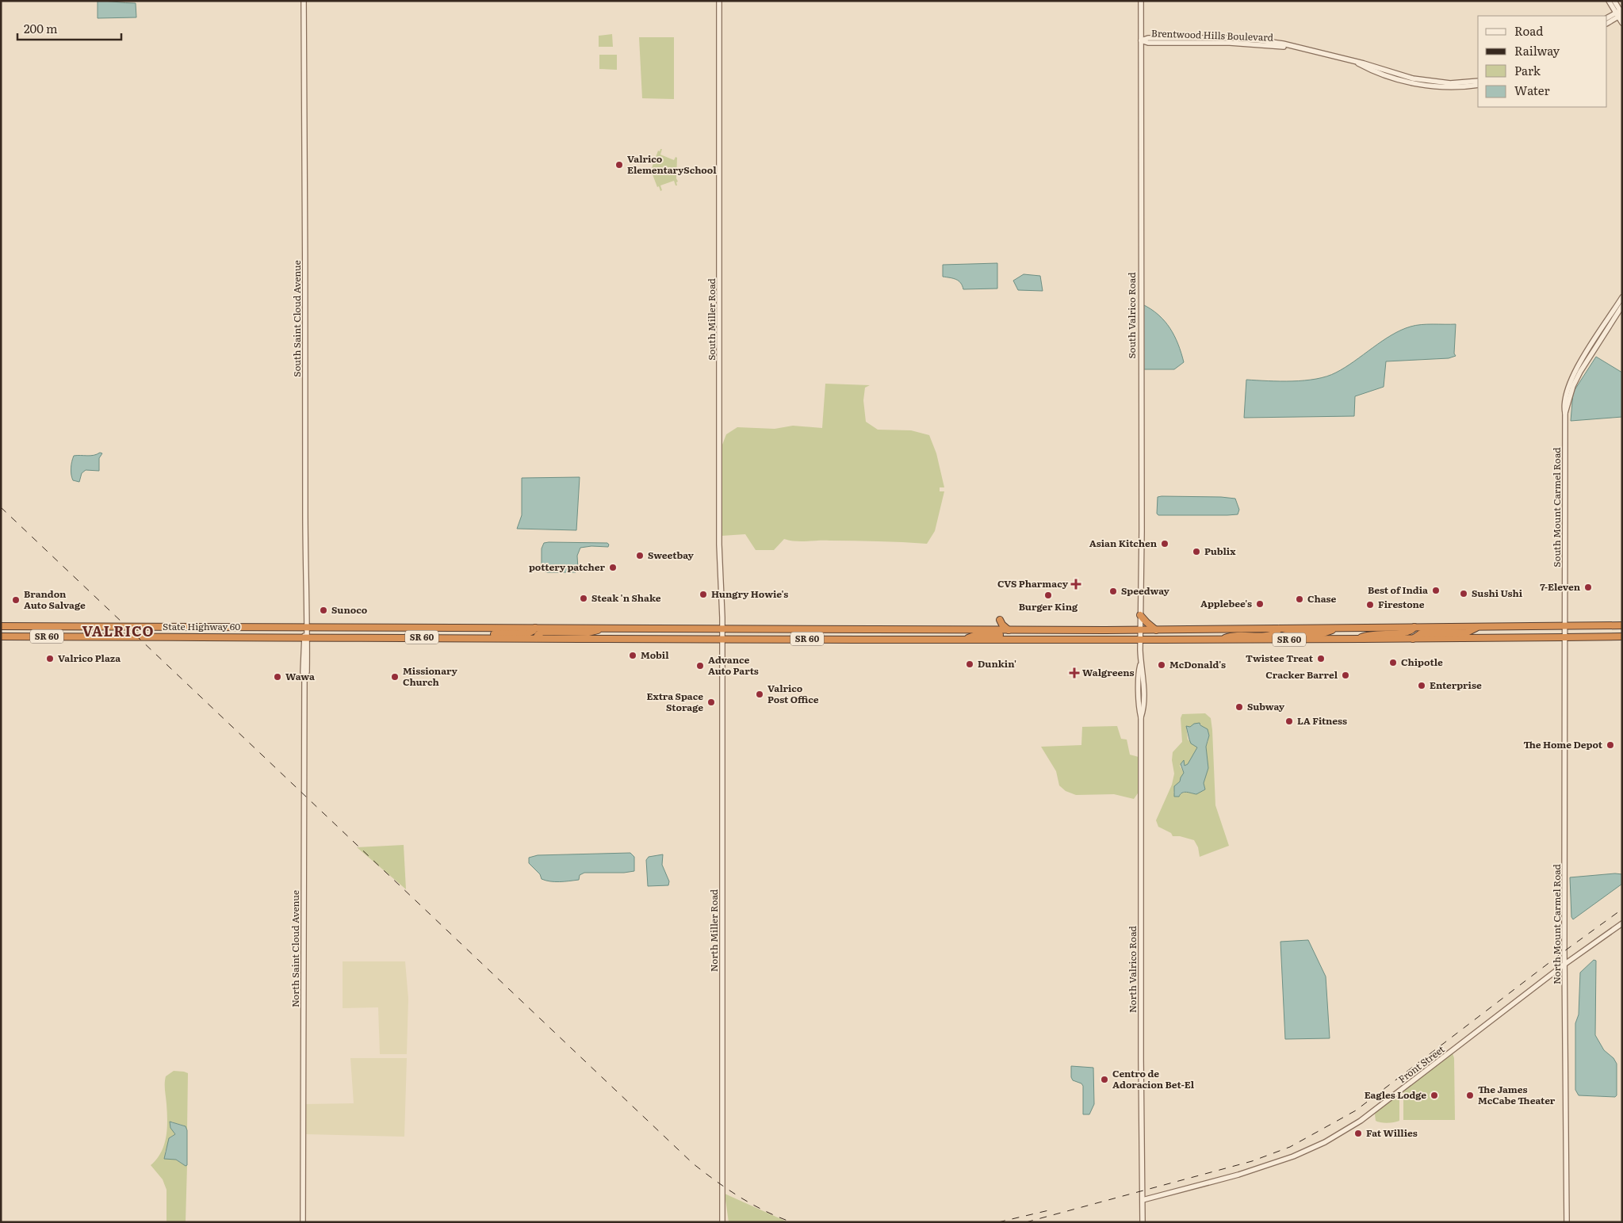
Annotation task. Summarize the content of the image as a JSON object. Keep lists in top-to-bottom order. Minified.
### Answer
{"streets":{"highway":["State Highway 60","SR 60"],"street":["Brentwood Hills Boulevard","South Valrico Road","South Saint Cloud Avenue","South Miller Road","South Mount Carmel Road","North Mount Carmel Road","North Miller Road","North Saint Cloud Avenue","North Valrico Road","Front Street"]},"crossings":[["Brentwood Hills Boulevard","South Valrico Road"],["South Valrico Road","SR 60"],["South Valrico Road","North Valrico Road"],["South Saint Cloud Avenue","State Highway 60"],["South Saint Cloud Avenue","SR 60"],["South Saint Cloud Avenue","North Saint Cloud Avenue"],["South Miller Road","SR 60"],["South Miller Road","North Miller Road"],["South Mount Carmel Road","SR 60"],["South Mount Carmel Road","North Mount Carmel Road"],["State Highway 60","SR 60"],["State Highway 60","North Saint Cloud Avenue"],["SR 60","North Mount Carmel Road"],["SR 60","North Miller Road"],["SR 60","North Saint Cloud Avenue"],["SR 60","North Valrico Road"],["North Mount Carmel Road","Front Street"],["North Valrico Road","Front Street"]],"districts":["VALRICO"],"places":{"other":["Valrico ElementarySchool","Asian Kitchen","Publix","Sweetbay","pottery patcher","7-Eleven","Best of India","Speedway","Sushi Ushi","Hungry Howie's","Burger King","Steak 'n Shake","Chase","Brandon Auto Salvage","Applebee's","Firestone","Sunoco","Mobil","Valrico Plaza","Twistee Treat","Chipotle","Dunkin'","McDonald's","Advance Auto Parts","Cracker Barrel","Wawa","Missionary Church","Enterprise","Valrico Post Office","Extra Space Storage","Subway","LA Fitness","The Home Depot","Centro de Adoracion Bet-El","Eagles Lodge","The James McCabe Theater","Fat Willies"],"health":["CVS Pharmacy","Walgreens"]},"legend":["Road","Railway","Park","Water"],"scale_bar":"200 m"}
